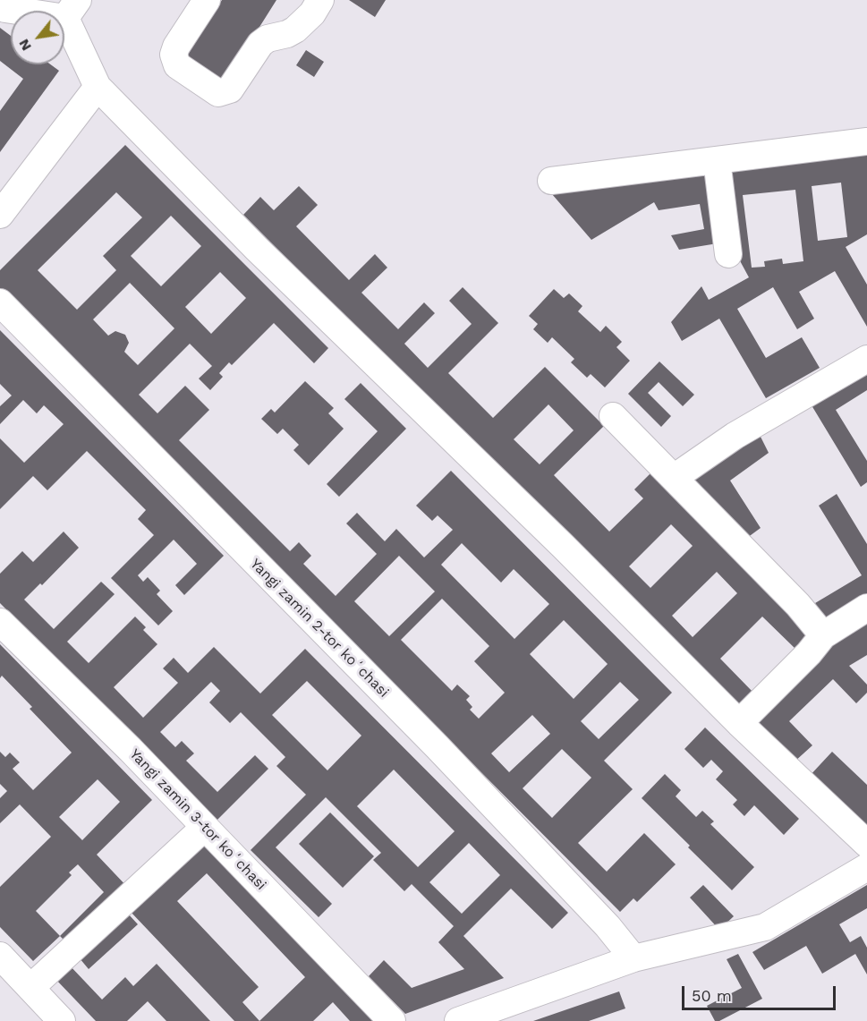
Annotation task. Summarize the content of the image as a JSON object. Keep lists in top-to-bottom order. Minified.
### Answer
{"streets":{"street":["Yangi zamin 2-tor koʻchasi","Yangi zamin 3-tor koʻchasi"]},"scale_bar":"50 m","north":"bottom left"}
